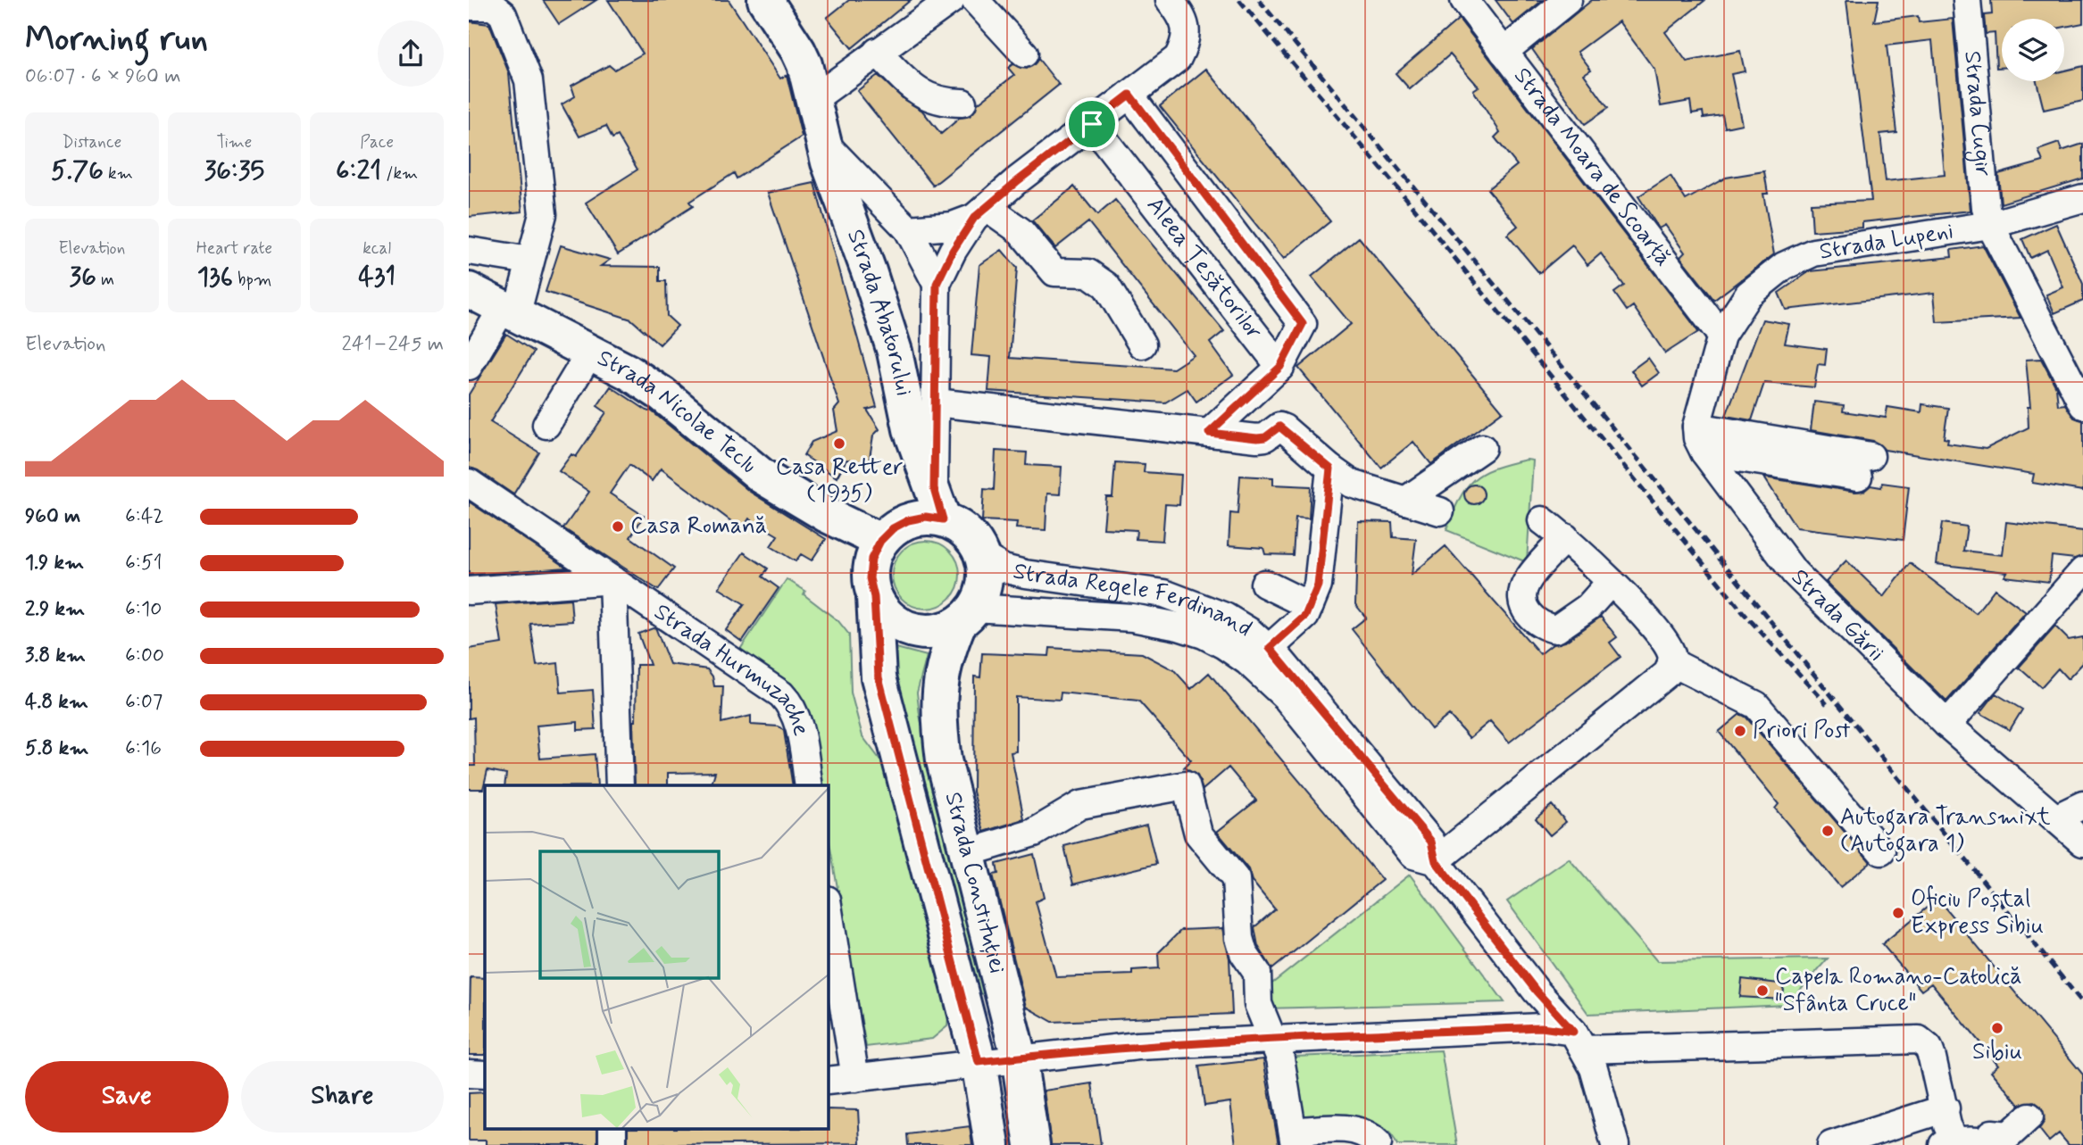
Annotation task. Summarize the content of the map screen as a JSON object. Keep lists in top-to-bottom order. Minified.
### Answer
{"streets":{"main road":["Strada Abatorului","Strada Nicolae Teclu","Strada Constituției"],"street":["Strada Cugir","Strada Moara de Scoarță","Strada Lupeni","Aleea Țesătorilor","Strada Regele Ferdinand","Strada Gării","Strada Hurmuzache"]},"crossings":[["Strada Cugir","Strada Lupeni"],["Strada Moara de Scoarță","Strada Lupeni"],["Aleea Țesătorilor","Strada Abatorului"],["Strada Abatorului","Strada Nicolae Teclu"],["Strada Abatorului","Strada Regele Ferdinand"],["Strada Abatorului","Strada Constituției"],["Strada Nicolae Teclu","Strada Regele Ferdinand"],["Strada Nicolae Teclu","Strada Constituției"],["Strada Regele Ferdinand","Strada Constituției"]],"places":["Casa Retter (1935)","Casa Romană","Priori Post","Autogara Transmixt (Autogara 1)","Oficiu Poștal Express Sibiu","Capela Romano-Catolică \"Sfânta Cruce\"","Sibiu"],"page":{"heading":["Morning run","06:07 · 6 × 960 m"],"stats":[["Distance","5.76 km"],["Time","36:35"],["Pace","6:21 /km"],["Elevation","36 m"],["Heart rate","136 bpm"],["kcal","431"]],"chart":["Elevation","241–245 m"],"list":[{"name":"960 m","note":"6:42"},{"name":"1.9 km","note":"6:51"},{"name":"2.9 km","note":"6:10"},{"name":"3.8 km","note":"6:00"},{"name":"4.8 km","note":"6:07"},{"name":"5.8 km","note":"6:16"}],"buttons":["Save","Share"]}}
